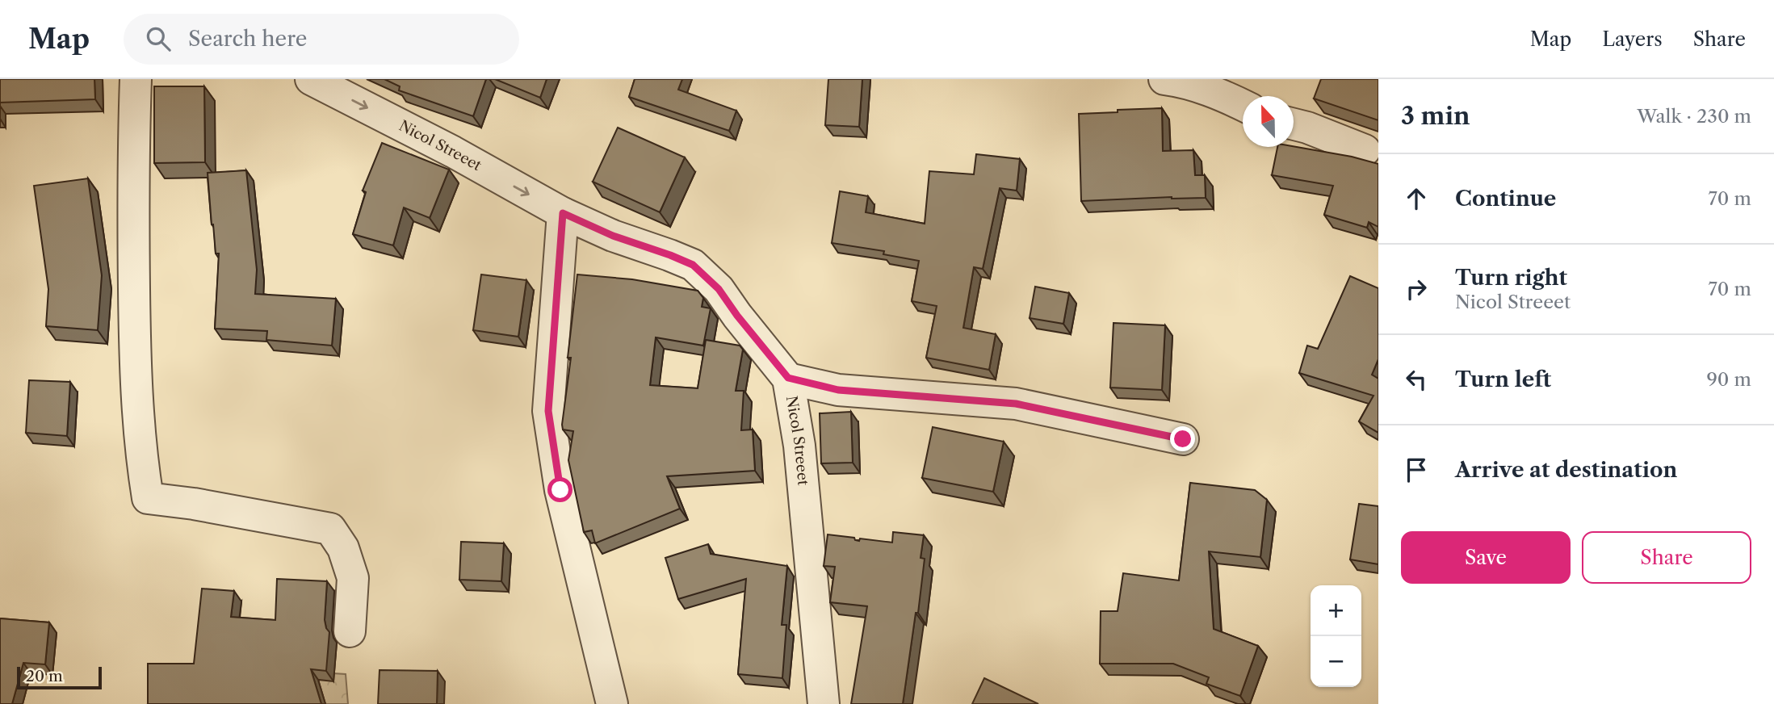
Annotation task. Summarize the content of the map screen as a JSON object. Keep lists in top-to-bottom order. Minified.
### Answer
{"streets":{"street":["Nicol Streeet"]},"scale_bar":"20 m","north":"top","page":{"header":"Map","search":"Search here","nav":["Map","Layers","Share"],"heading":["3 min","Walk · 230 m"],"list":[["Continue","70 m"],["Turn right","Nicol Streeet","70 m"],["Turn left","90 m"],"Arrive at destination"],"buttons":["Save","Share"],"map_buttons":["+","−"],"scale":"20 m"}}
